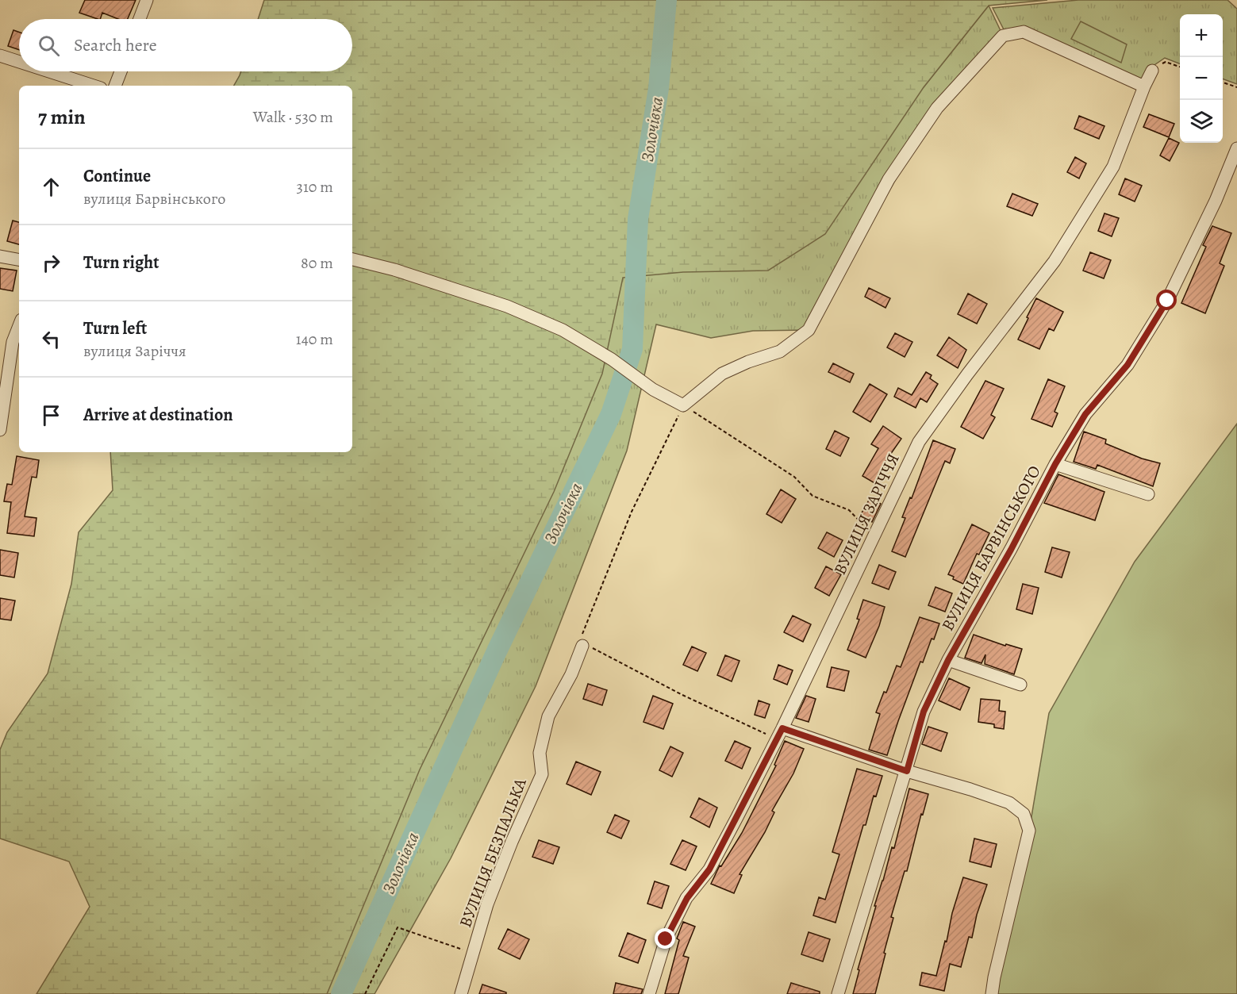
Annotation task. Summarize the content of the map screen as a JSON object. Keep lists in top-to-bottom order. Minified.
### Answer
{"streets":{"street":["ВУЛИЦЯ ЗАРІЧЧЯ","ВУЛИЦЯ БАРВІНСЬКОГО","ВУЛИЦЯ БЕЗПАЛЬКА"]},"water":["Золочівка"],"page":{"map_buttons":["+","−"],"search":"Search here","heading":["7 min","Walk · 530 m"],"list":[["Continue","вулиця Барвінського","310 m"],["Turn right","80 m"],["Turn left","вулиця Заріччя","140 m"],"Arrive at destination"]}}
